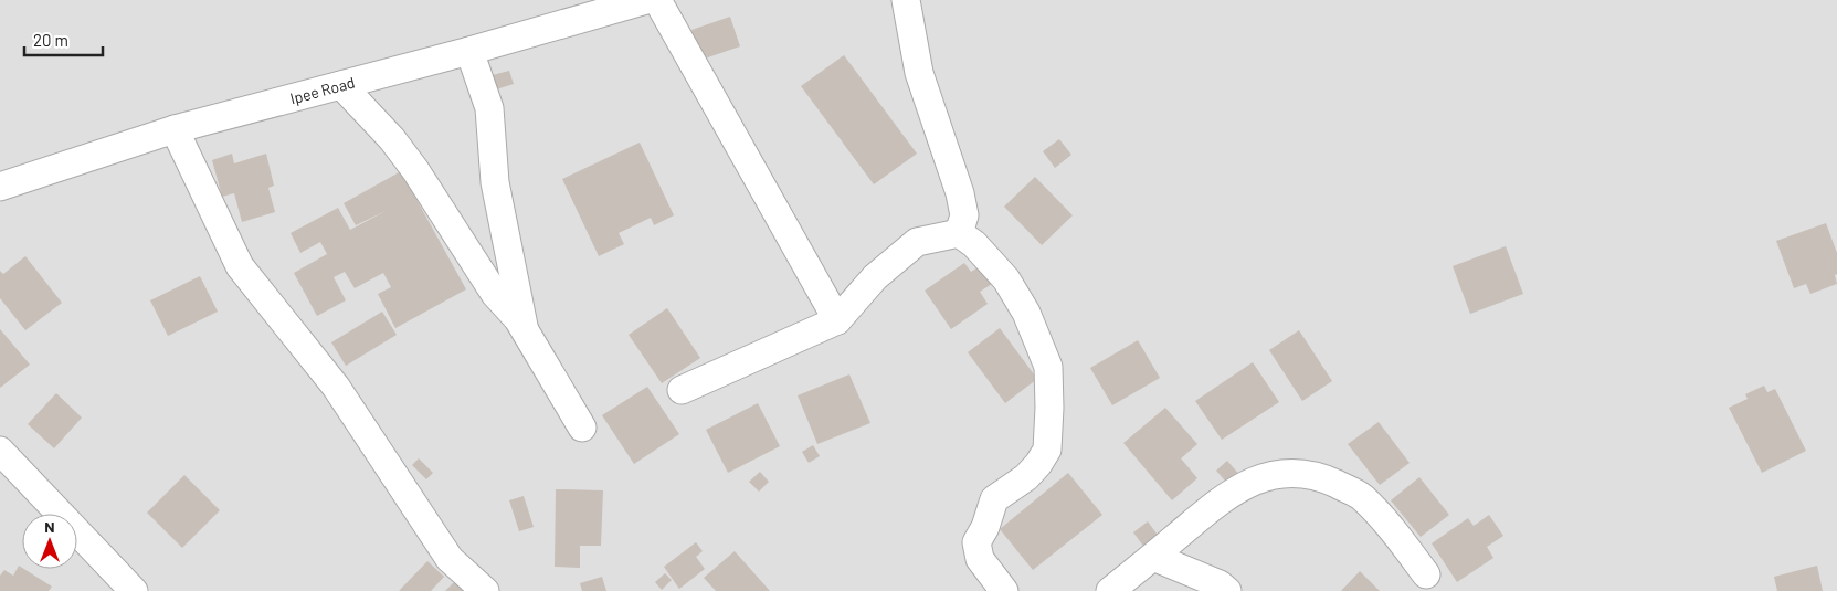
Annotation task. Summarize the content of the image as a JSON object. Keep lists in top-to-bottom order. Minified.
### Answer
{"streets":{"street":["Ipee Road"]},"scale_bar":"20 m","north":"top"}
